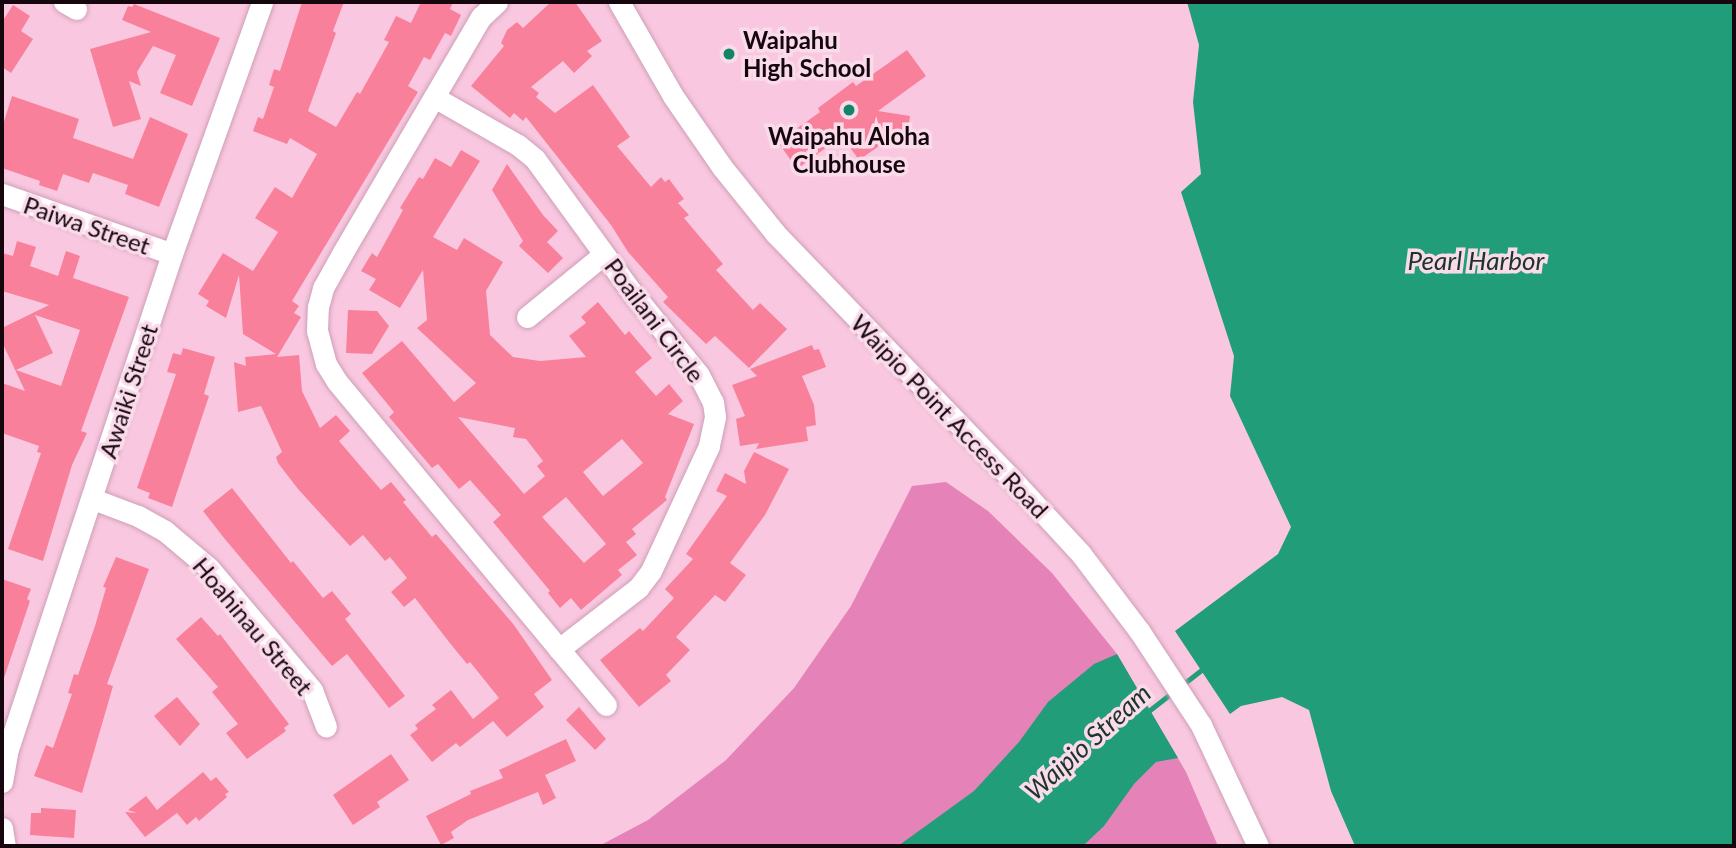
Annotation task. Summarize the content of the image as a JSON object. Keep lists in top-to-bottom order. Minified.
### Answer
{"streets":{"street":["Paiwa Street","Poailani Circle","Awaiki Street","Waipio Point Access Road","Hoahinau Street"]},"crossings":[["Paiwa Street","Awaiki Street"],["Awaiki Street","Hoahinau Street"]],"water":["Pearl Harbor","Waipio Stream"],"places":["Waipahu High School","Waipahu Aloha Clubhouse"]}
